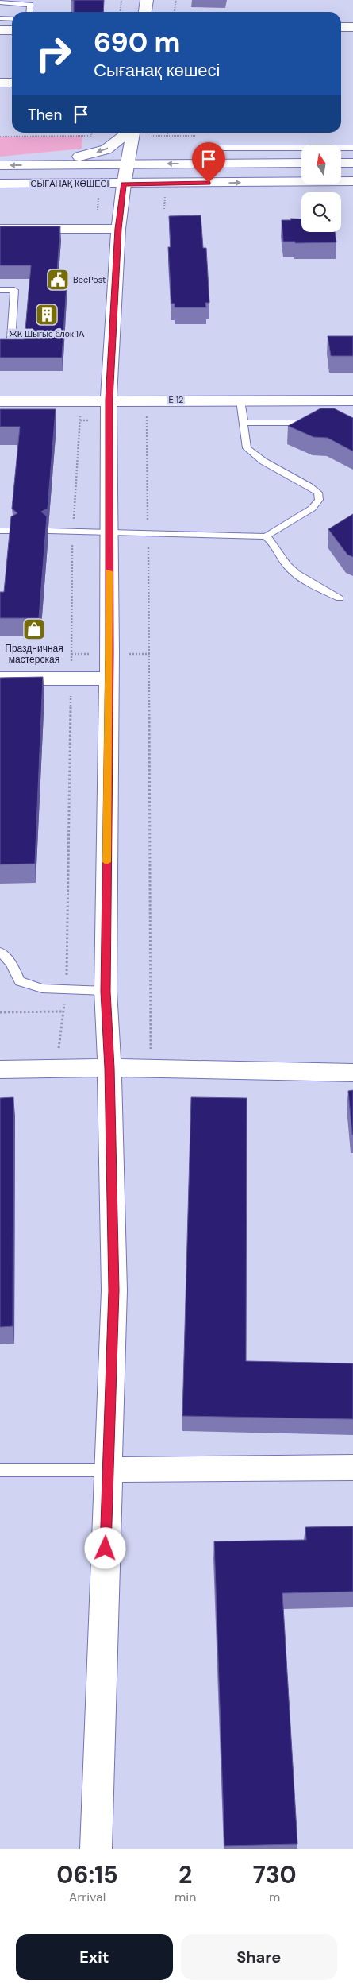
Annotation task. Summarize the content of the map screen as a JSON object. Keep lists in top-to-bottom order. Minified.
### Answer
{"streets":{"street":["СЫҒАНАҚ КӨШЕСІ","E 12"]},"places":{"public building":["BeePost"],"building":["ЖК Шыгыс блок 1А"],"shop":["Праздничная мастерская"]},"north":"top","page":{"turn":["690 m","Сығанақ көшесі"],"then":"Then","eta":["06:15","Arrival","2","min","730","m"],"buttons":["Exit","Share"]}}
